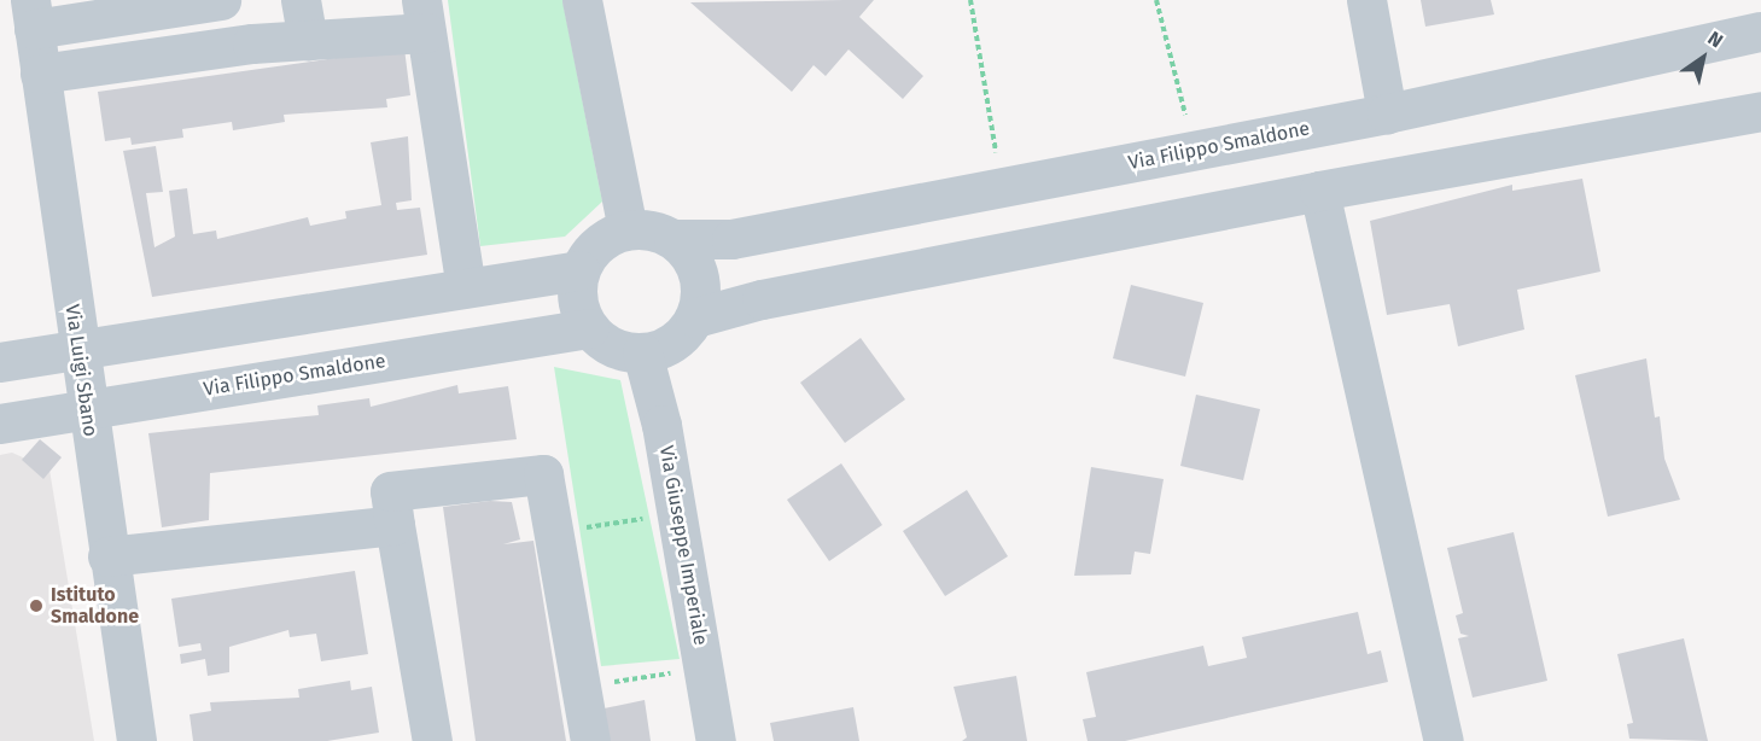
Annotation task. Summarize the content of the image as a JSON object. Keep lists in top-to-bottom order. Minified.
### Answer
{"streets":{"street":["Via Filippo Smaldone","Via Luigi Sbano","Via Giuseppe Imperiale"]},"crossings":[["Via Filippo Smaldone","Via Luigi Sbano"],["Via Filippo Smaldone","Via Giuseppe Imperiale"]],"places":["Istituto Smaldone"],"north":"top right"}
